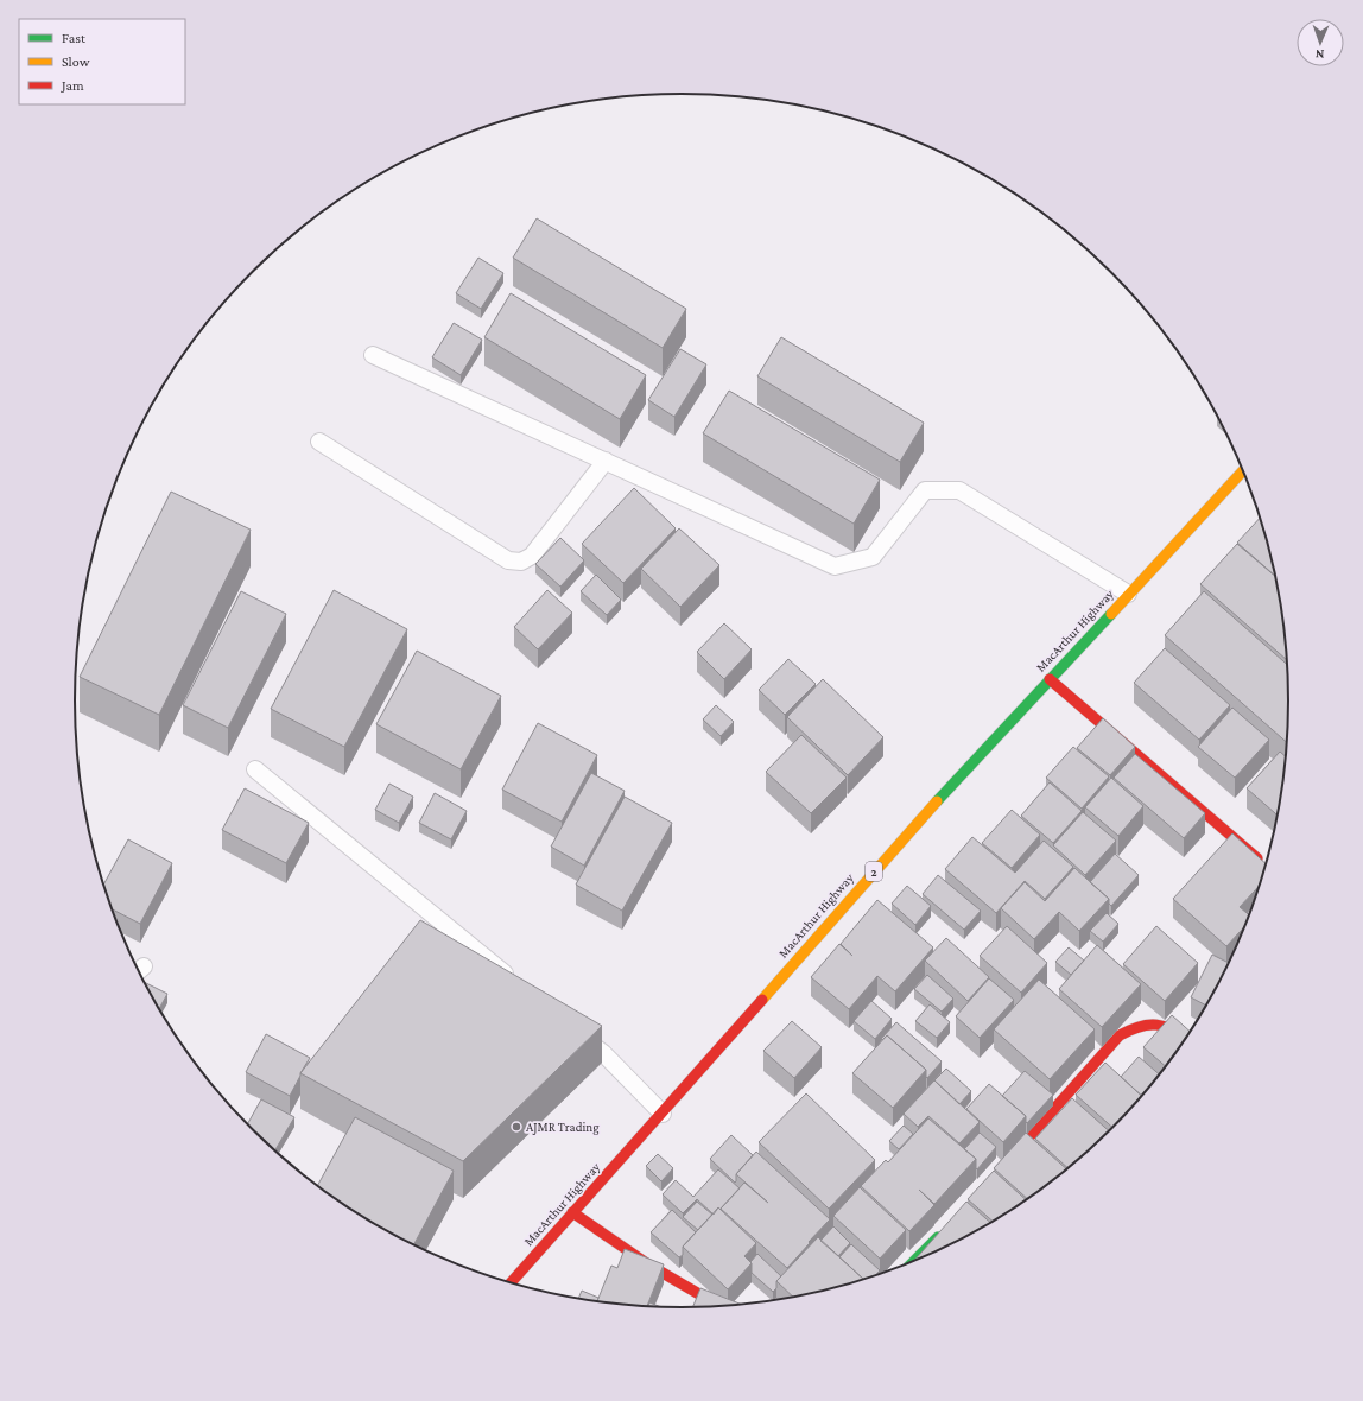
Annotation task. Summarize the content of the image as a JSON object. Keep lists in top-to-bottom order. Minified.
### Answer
{"streets":{"main road":["MacArthur Highway","2"]},"places":["AJMR Trading"],"legend":["Fast","Slow","Jam"],"north":"bottom"}
